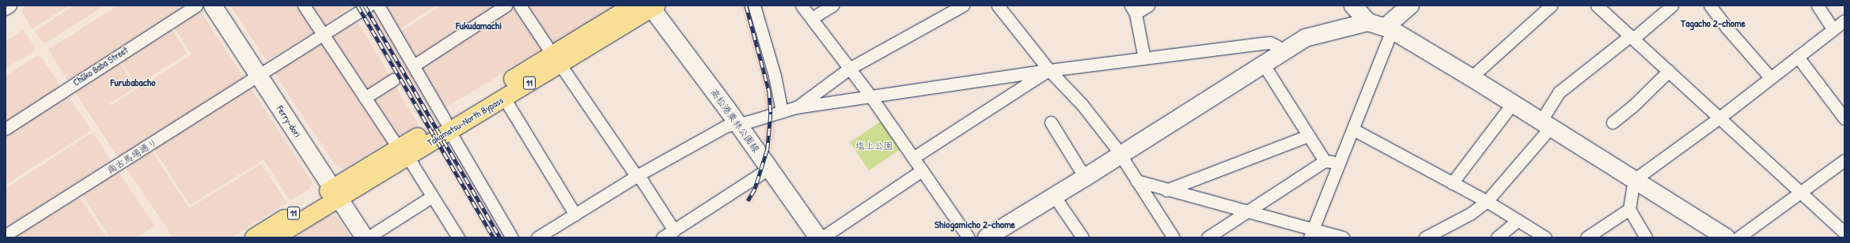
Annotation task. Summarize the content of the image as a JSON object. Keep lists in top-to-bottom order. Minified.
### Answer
{"streets":{"highway":["11","Takamatsu-North Bypass"],"street":["Chūko Baba Street","高松港栗林公園線","Ferry-dori","南古馬場通り"]},"crossings":[["高松港栗林公園線","Takamatsu-North Bypass"],["Ferry-dori","Takamatsu-North Bypass"],["Ferry-dori","南古馬場通り"]],"districts":["Tagacho 2-chome","Fukudamachi","Furubabacho","Shiogamicho 2-chome"],"parks":["塩上公園"]}
